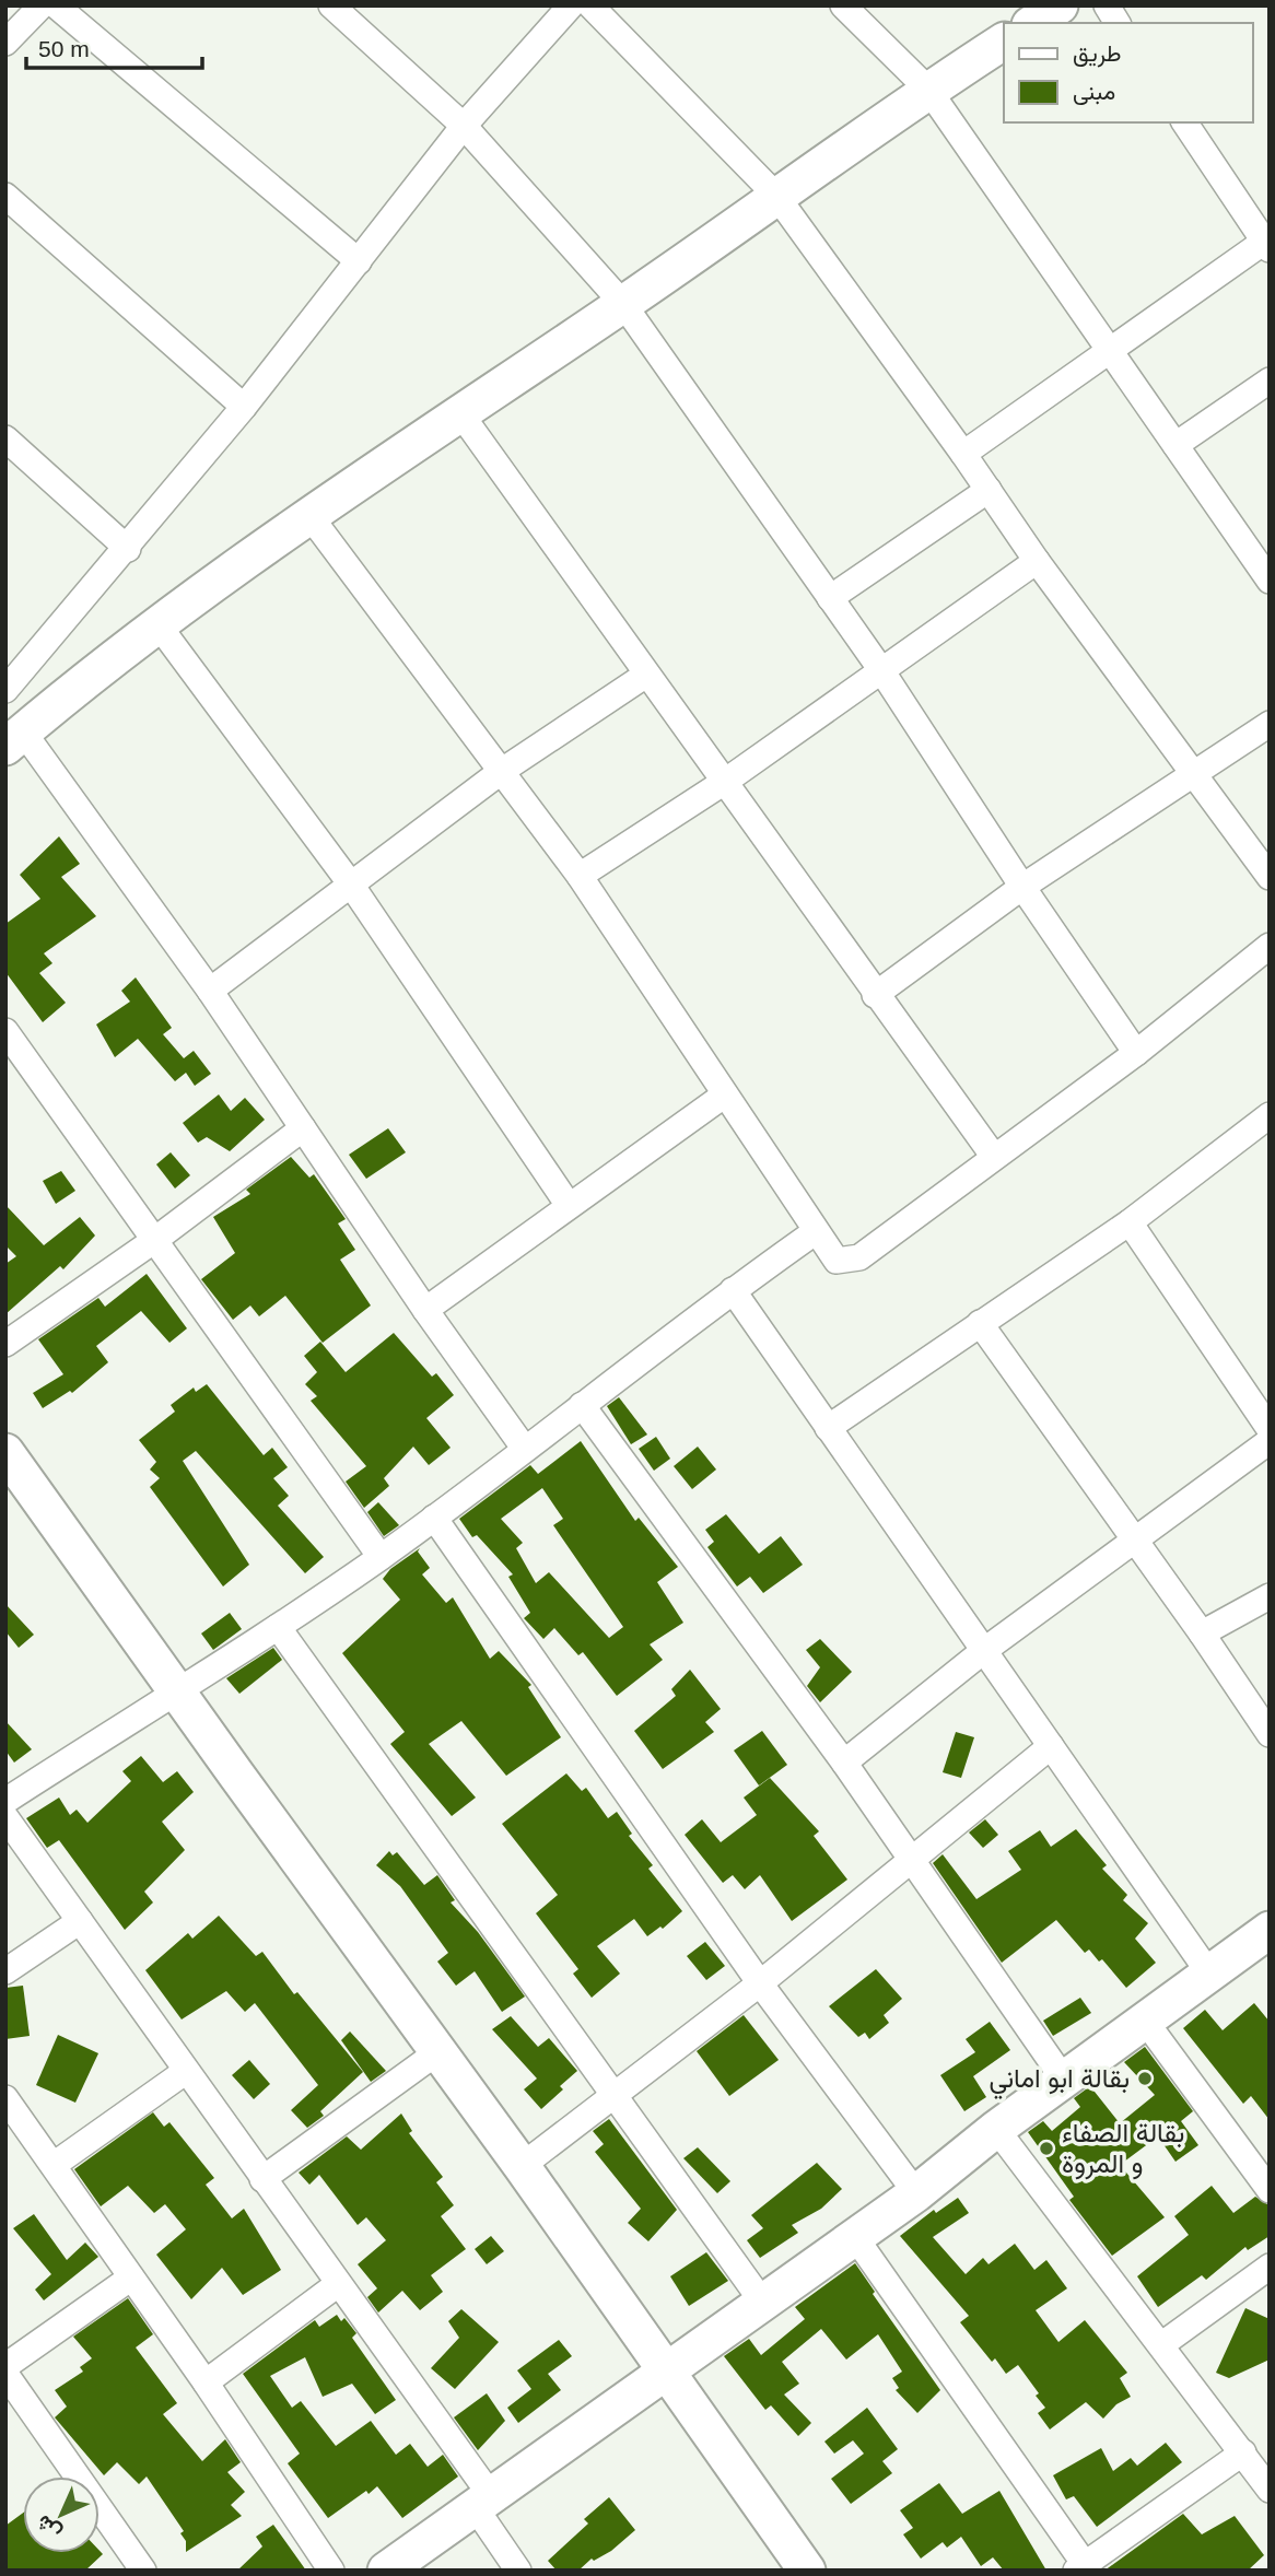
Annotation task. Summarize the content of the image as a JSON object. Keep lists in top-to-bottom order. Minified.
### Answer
{"places":["بقالة ابو اماني","بقالة الصفاء و المروة"],"legend":["طريق","مبنى"],"scale_bar":"50 m","north":"bottom left"}
